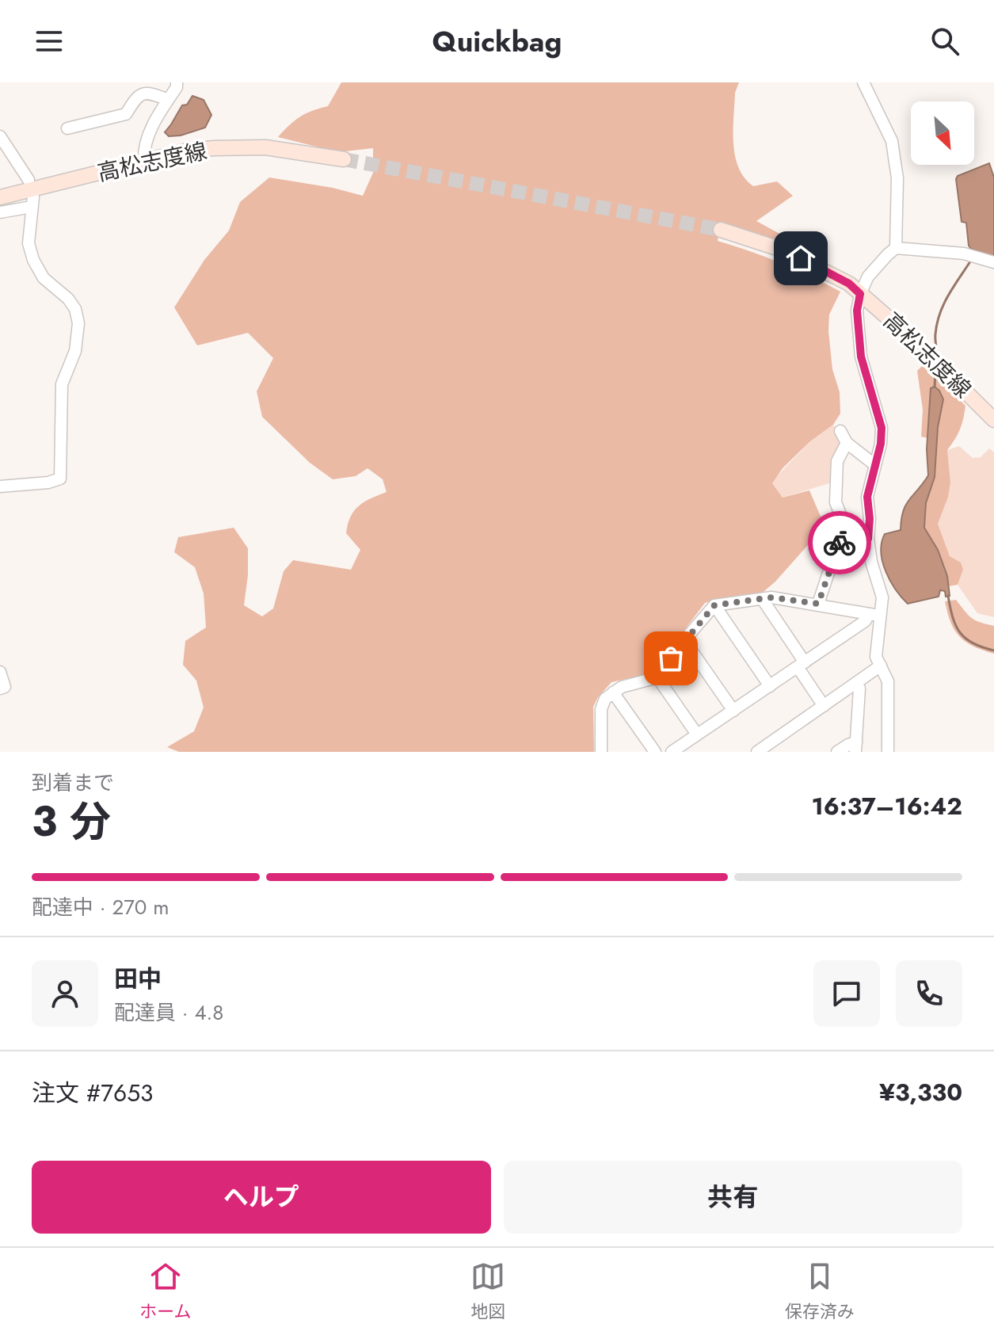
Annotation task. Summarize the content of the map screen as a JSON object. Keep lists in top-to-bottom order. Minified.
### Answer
{"streets":{"main road":["高松志度線"]},"north":"bottom right","page":{"header":"Quickbag","heading":["3 分","到着まで","16:37–16:42"],"panel":["田中","配達員 · 4.8","注文 #7653","¥3,330"],"bar":"配達中 · 270 m","buttons":["ヘルプ","共有"],"tabs":["ホーム","地図","保存済み"]}}
